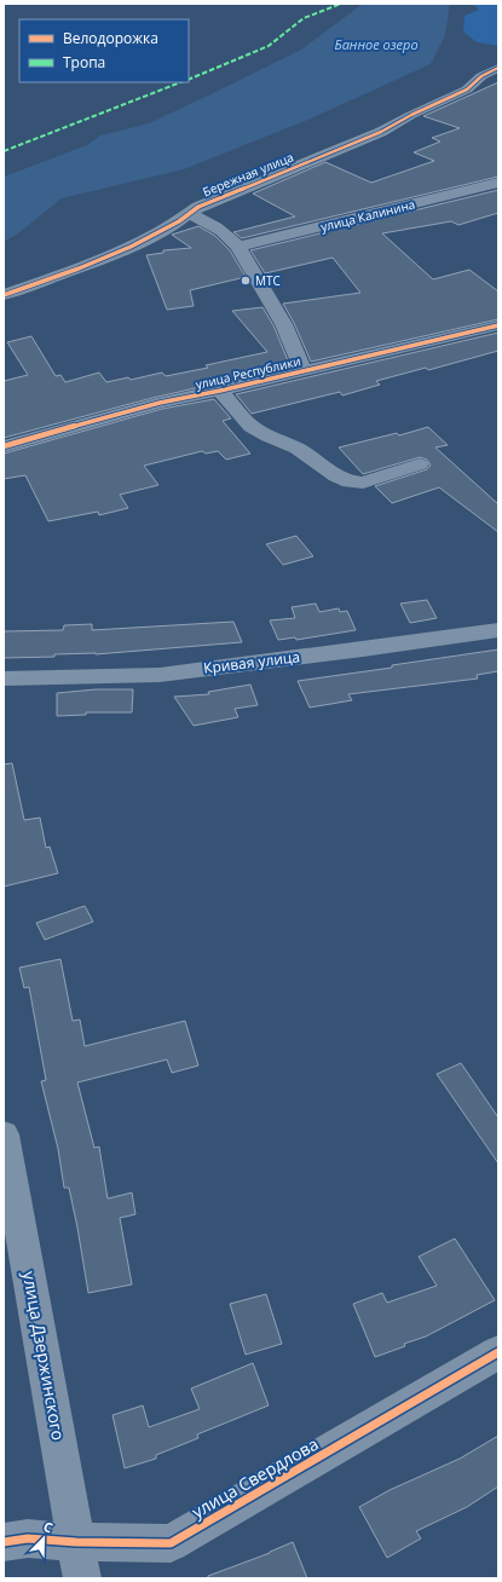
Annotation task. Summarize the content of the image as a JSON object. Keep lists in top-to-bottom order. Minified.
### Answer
{"streets":{"street":["Бережная улица","улица Калинина","улица Республики","Кривая улица","улица Дзержинского","улица Свердлова"]},"crossings":[["улица Дзержинского","улица Свердлова"]],"water":["Банное озеро"],"places":["МТС"],"legend":["Велодорожка","Тропа"],"north":"top right"}
